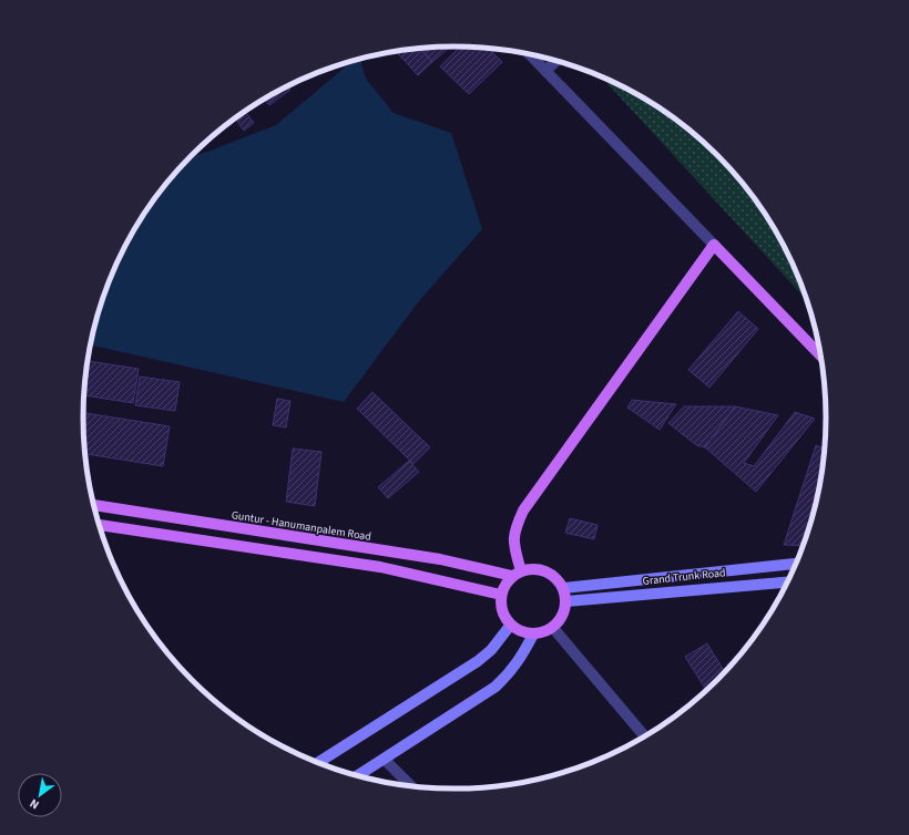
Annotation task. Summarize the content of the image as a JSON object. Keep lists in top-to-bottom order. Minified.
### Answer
{"streets":{"main road":["Guntur - Hanumanpalem Road","Grand Trunk Road"]},"crossings":[["Guntur - Hanumanpalem Road","Grand Trunk Road"]],"north":"bottom left"}
